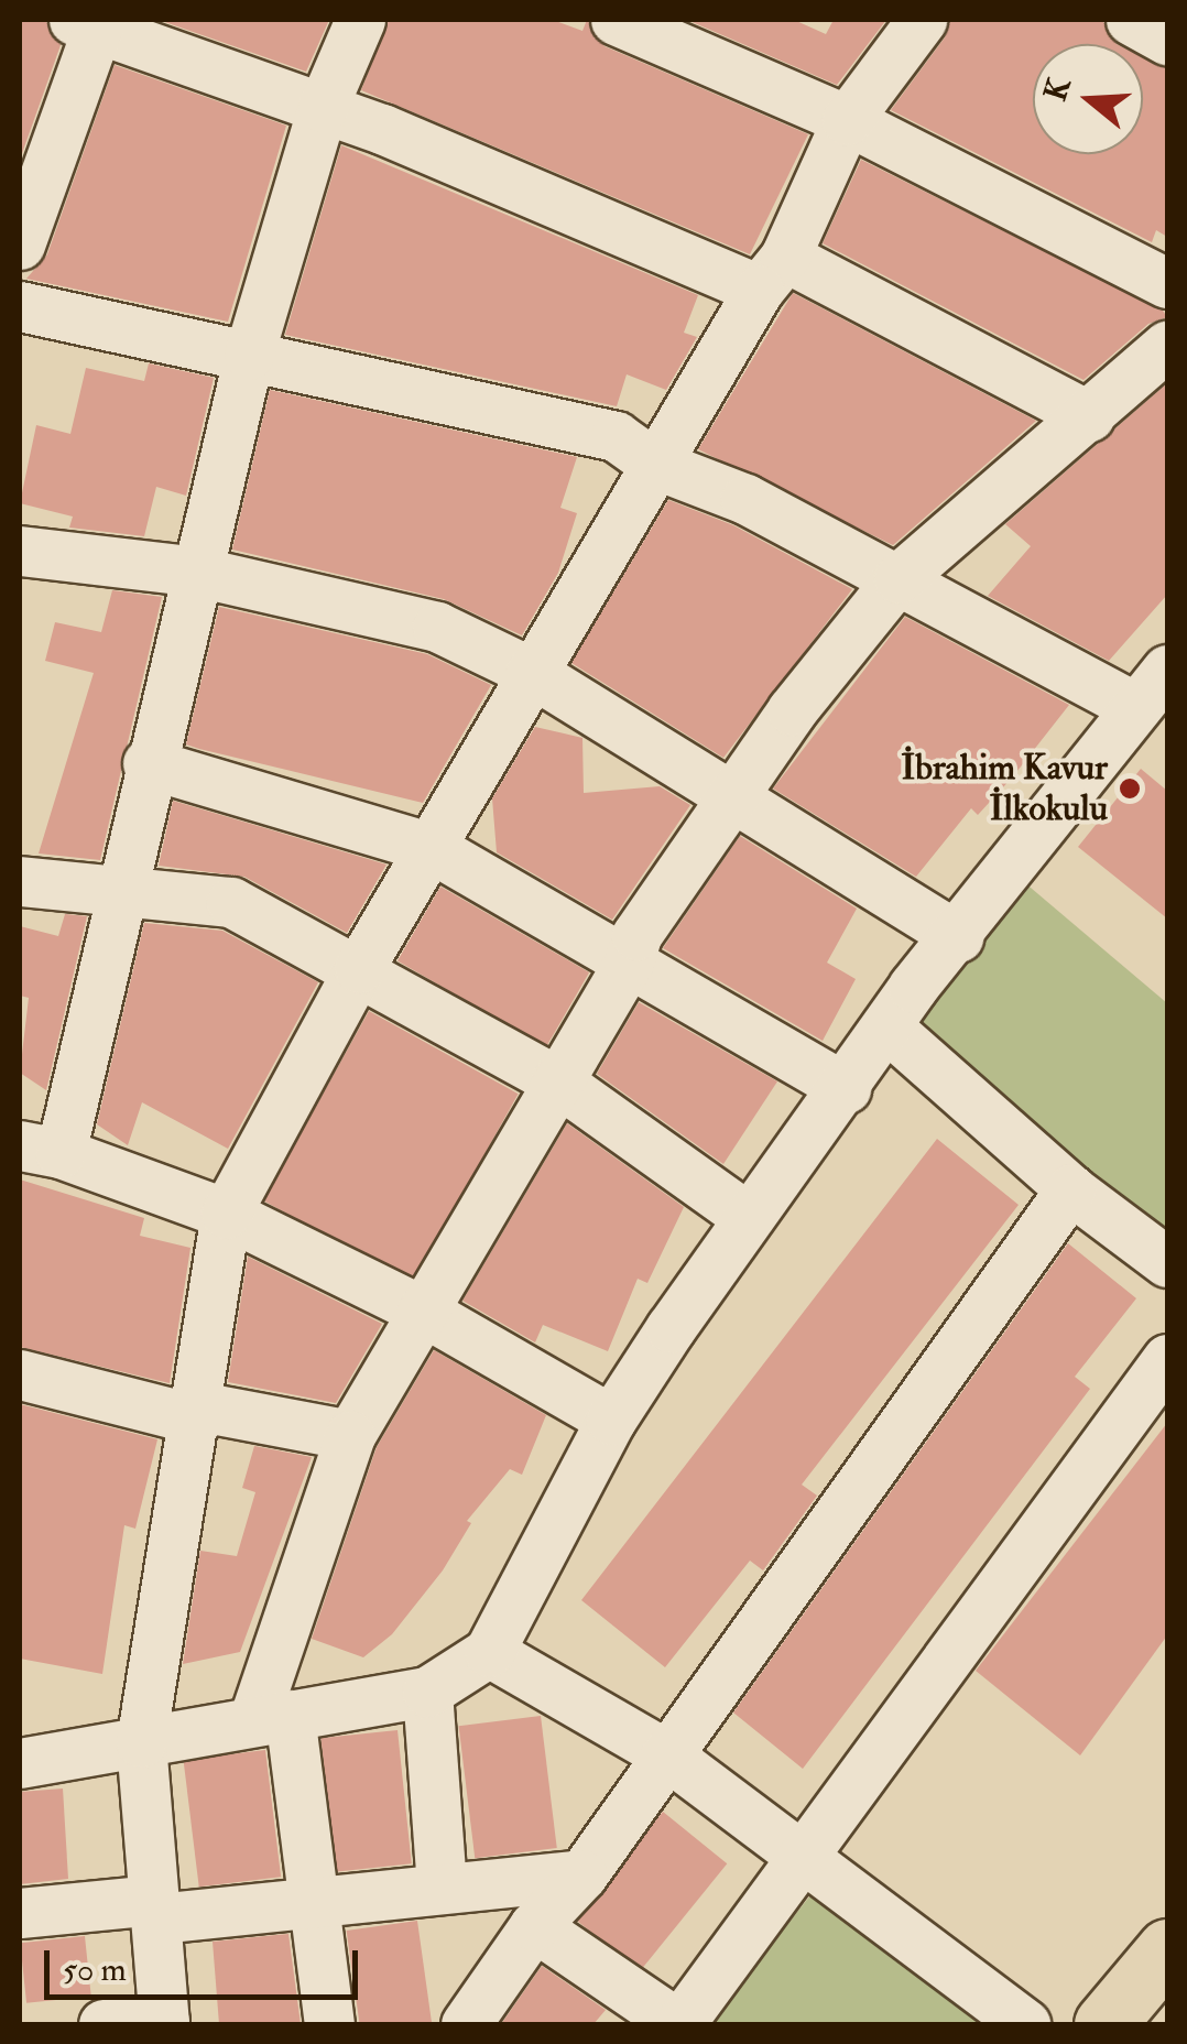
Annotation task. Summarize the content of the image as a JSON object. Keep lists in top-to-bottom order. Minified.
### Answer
{"places":["İbrahim Kavur İlkokulu"],"scale_bar":"50 m","north":"left"}
